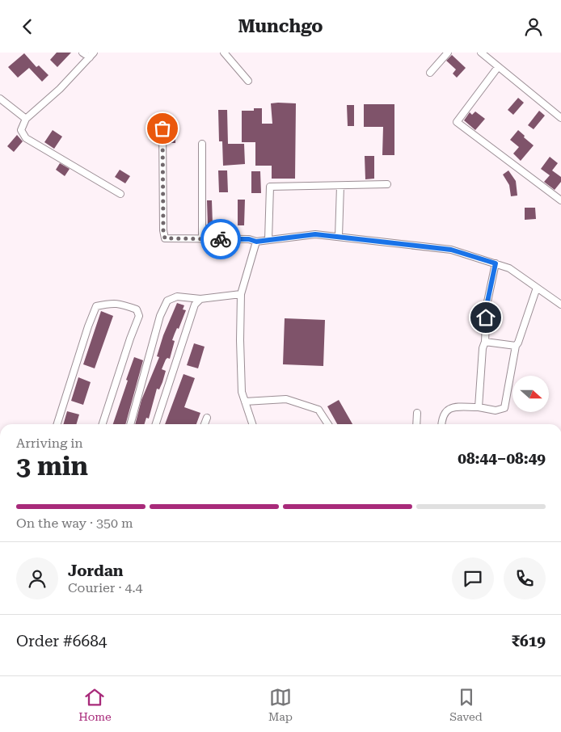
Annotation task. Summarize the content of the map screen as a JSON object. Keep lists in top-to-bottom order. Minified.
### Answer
{"north":"right","page":{"header":"Munchgo","heading":["3 min","Arriving in","08:44–08:49"],"panel":["Jordan","Courier · 4.4","Order #6684","₹619"],"bar":"On the way · 350 m","tabs":["Home","Map","Saved"]}}
